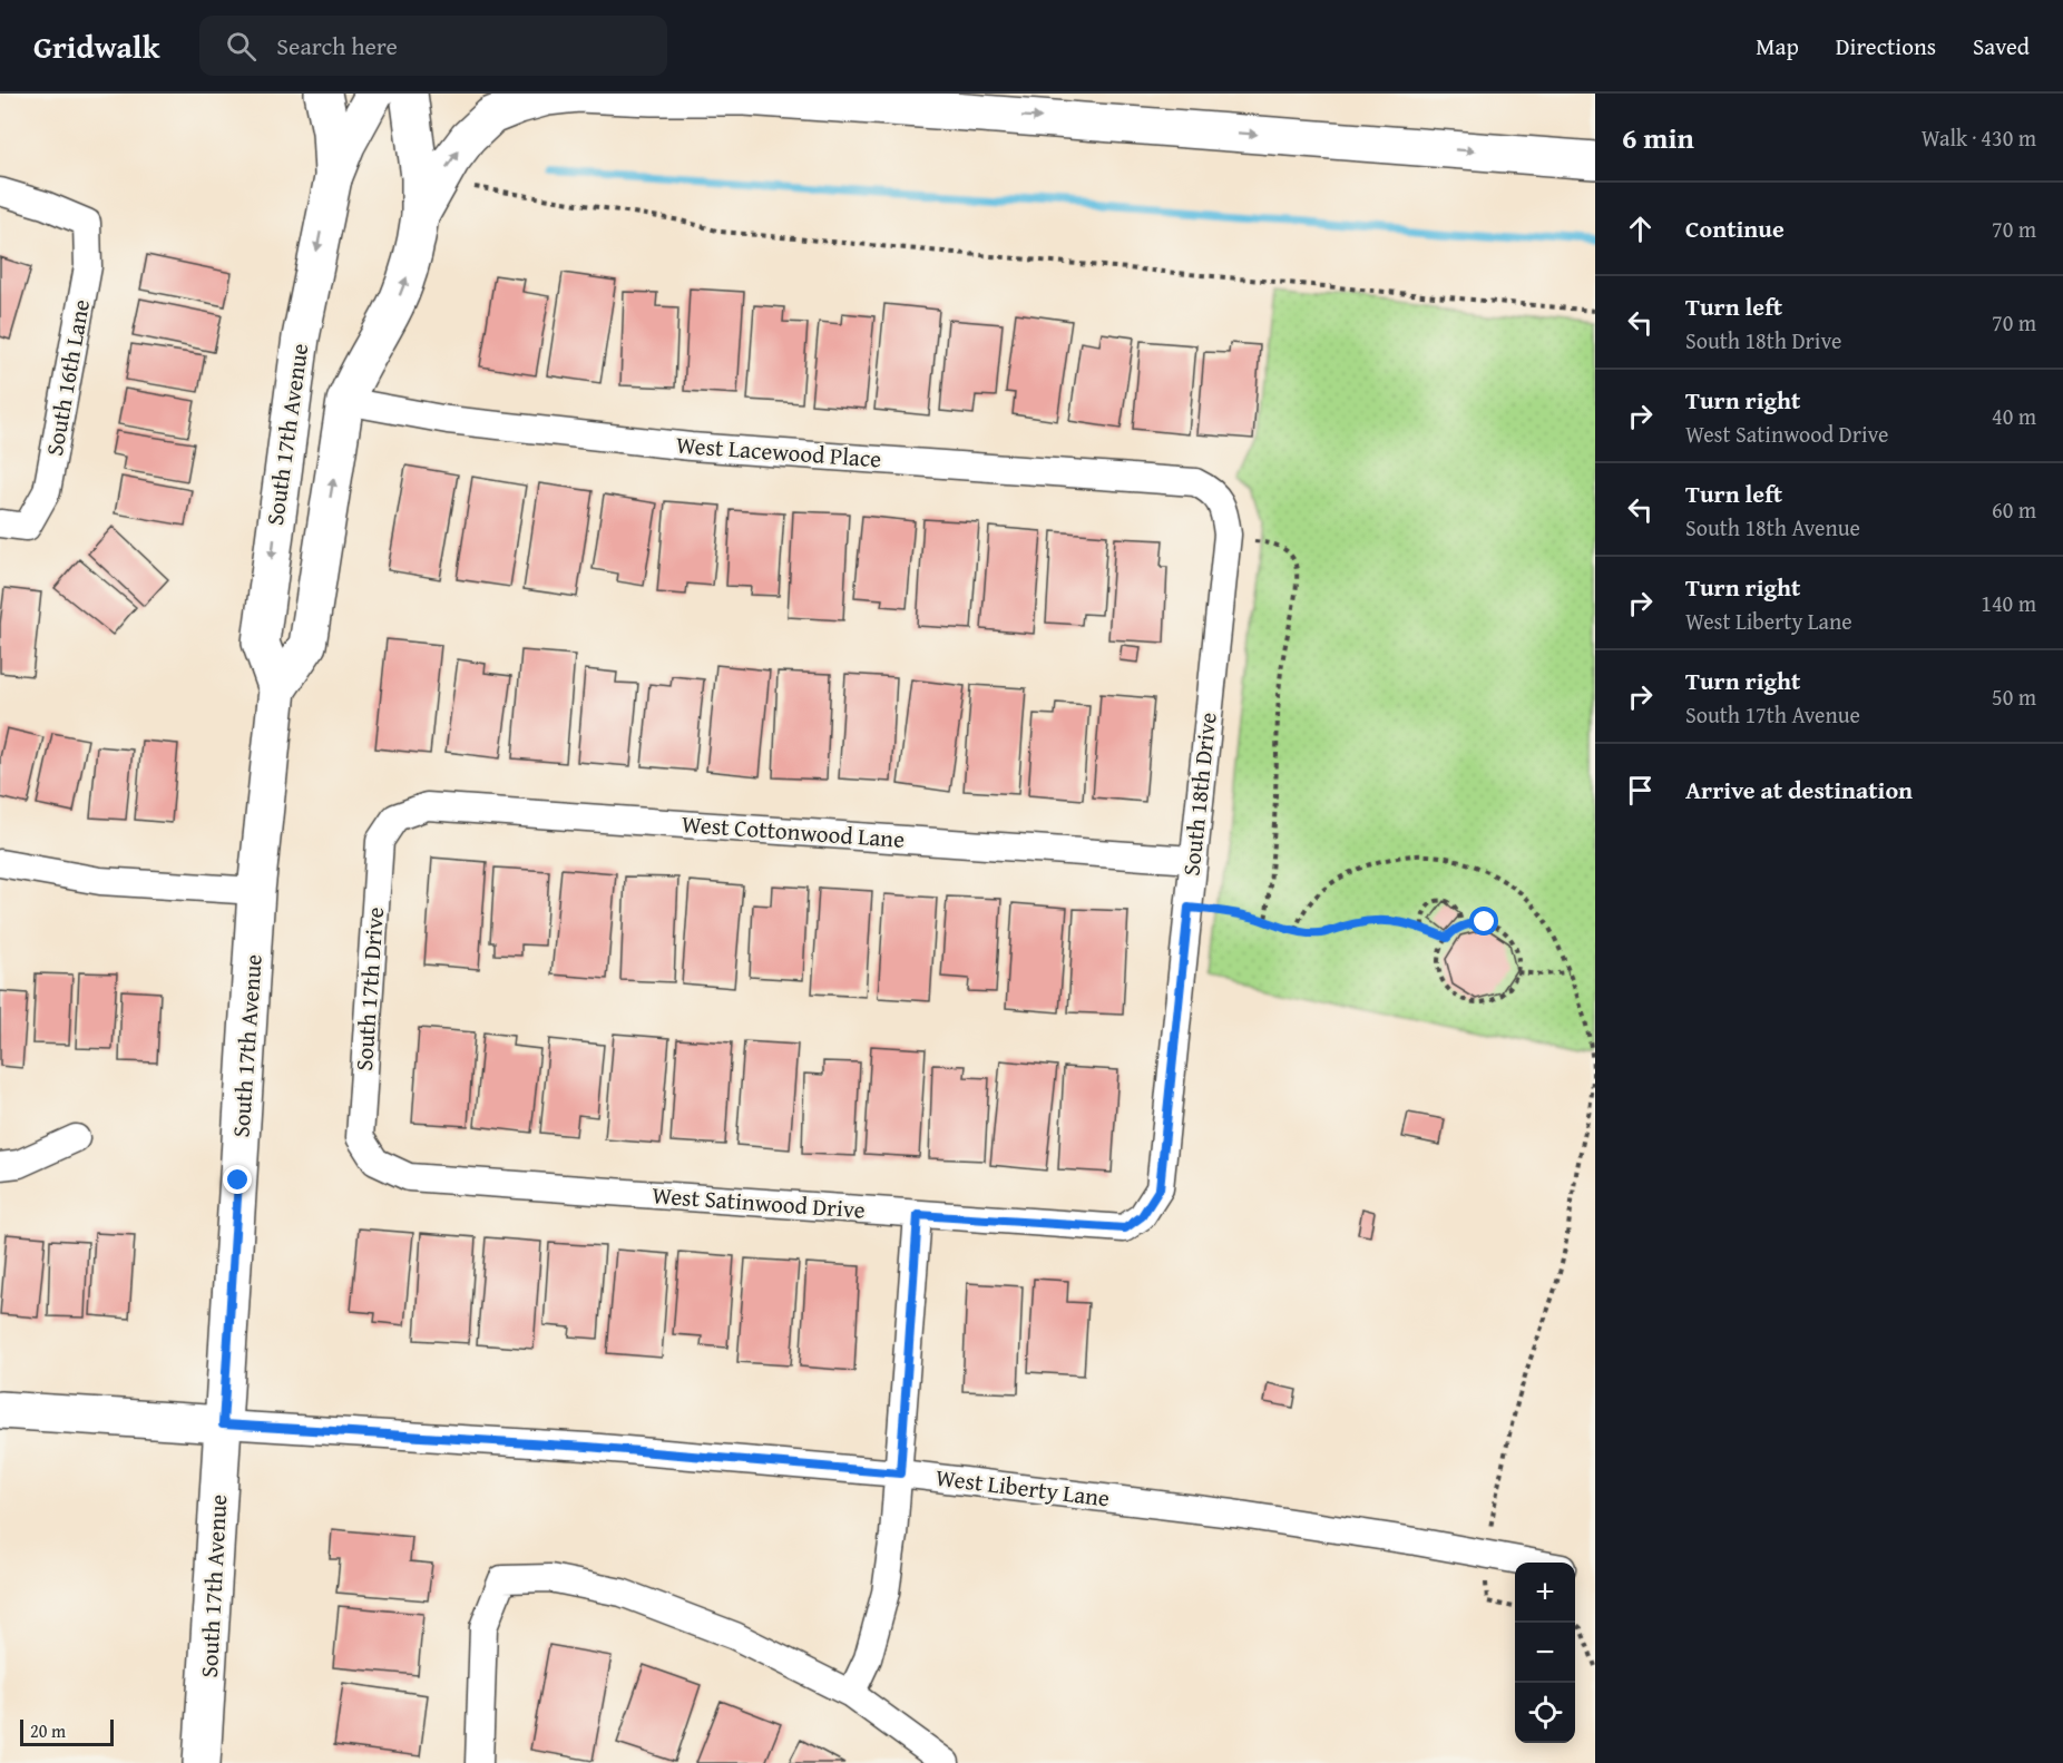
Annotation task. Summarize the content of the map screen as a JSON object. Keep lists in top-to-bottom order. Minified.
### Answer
{"streets":{"main road":["South 17th Avenue","West Liberty Lane"],"street":["South 16th Lane","West Lacewood Place","South 18th Drive","West Cottonwood Lane","South 17th Drive","West Satinwood Drive"]},"crossings":[["South 17th Avenue","West Lacewood Place"],["South 17th Avenue","West Liberty Lane"],["West Lacewood Place","South 18th Drive"],["South 18th Drive","West Cottonwood Lane"],["South 18th Drive","West Satinwood Drive"],["West Cottonwood Lane","South 17th Drive"],["South 17th Drive","West Satinwood Drive"]],"scale_bar":"20 m","page":{"header":"Gridwalk","search":"Search here","nav":["Map","Directions","Saved"],"heading":["6 min","Walk · 430 m"],"list":[["Continue","70 m"],["Turn left","South 18th Drive","70 m"],["Turn right","West Satinwood Drive","40 m"],["Turn left","South 18th Avenue","60 m"],["Turn right","West Liberty Lane","140 m"],["Turn right","South 17th Avenue","50 m"],"Arrive at destination"],"map_buttons":["+","−"],"scale":"20 m"}}
